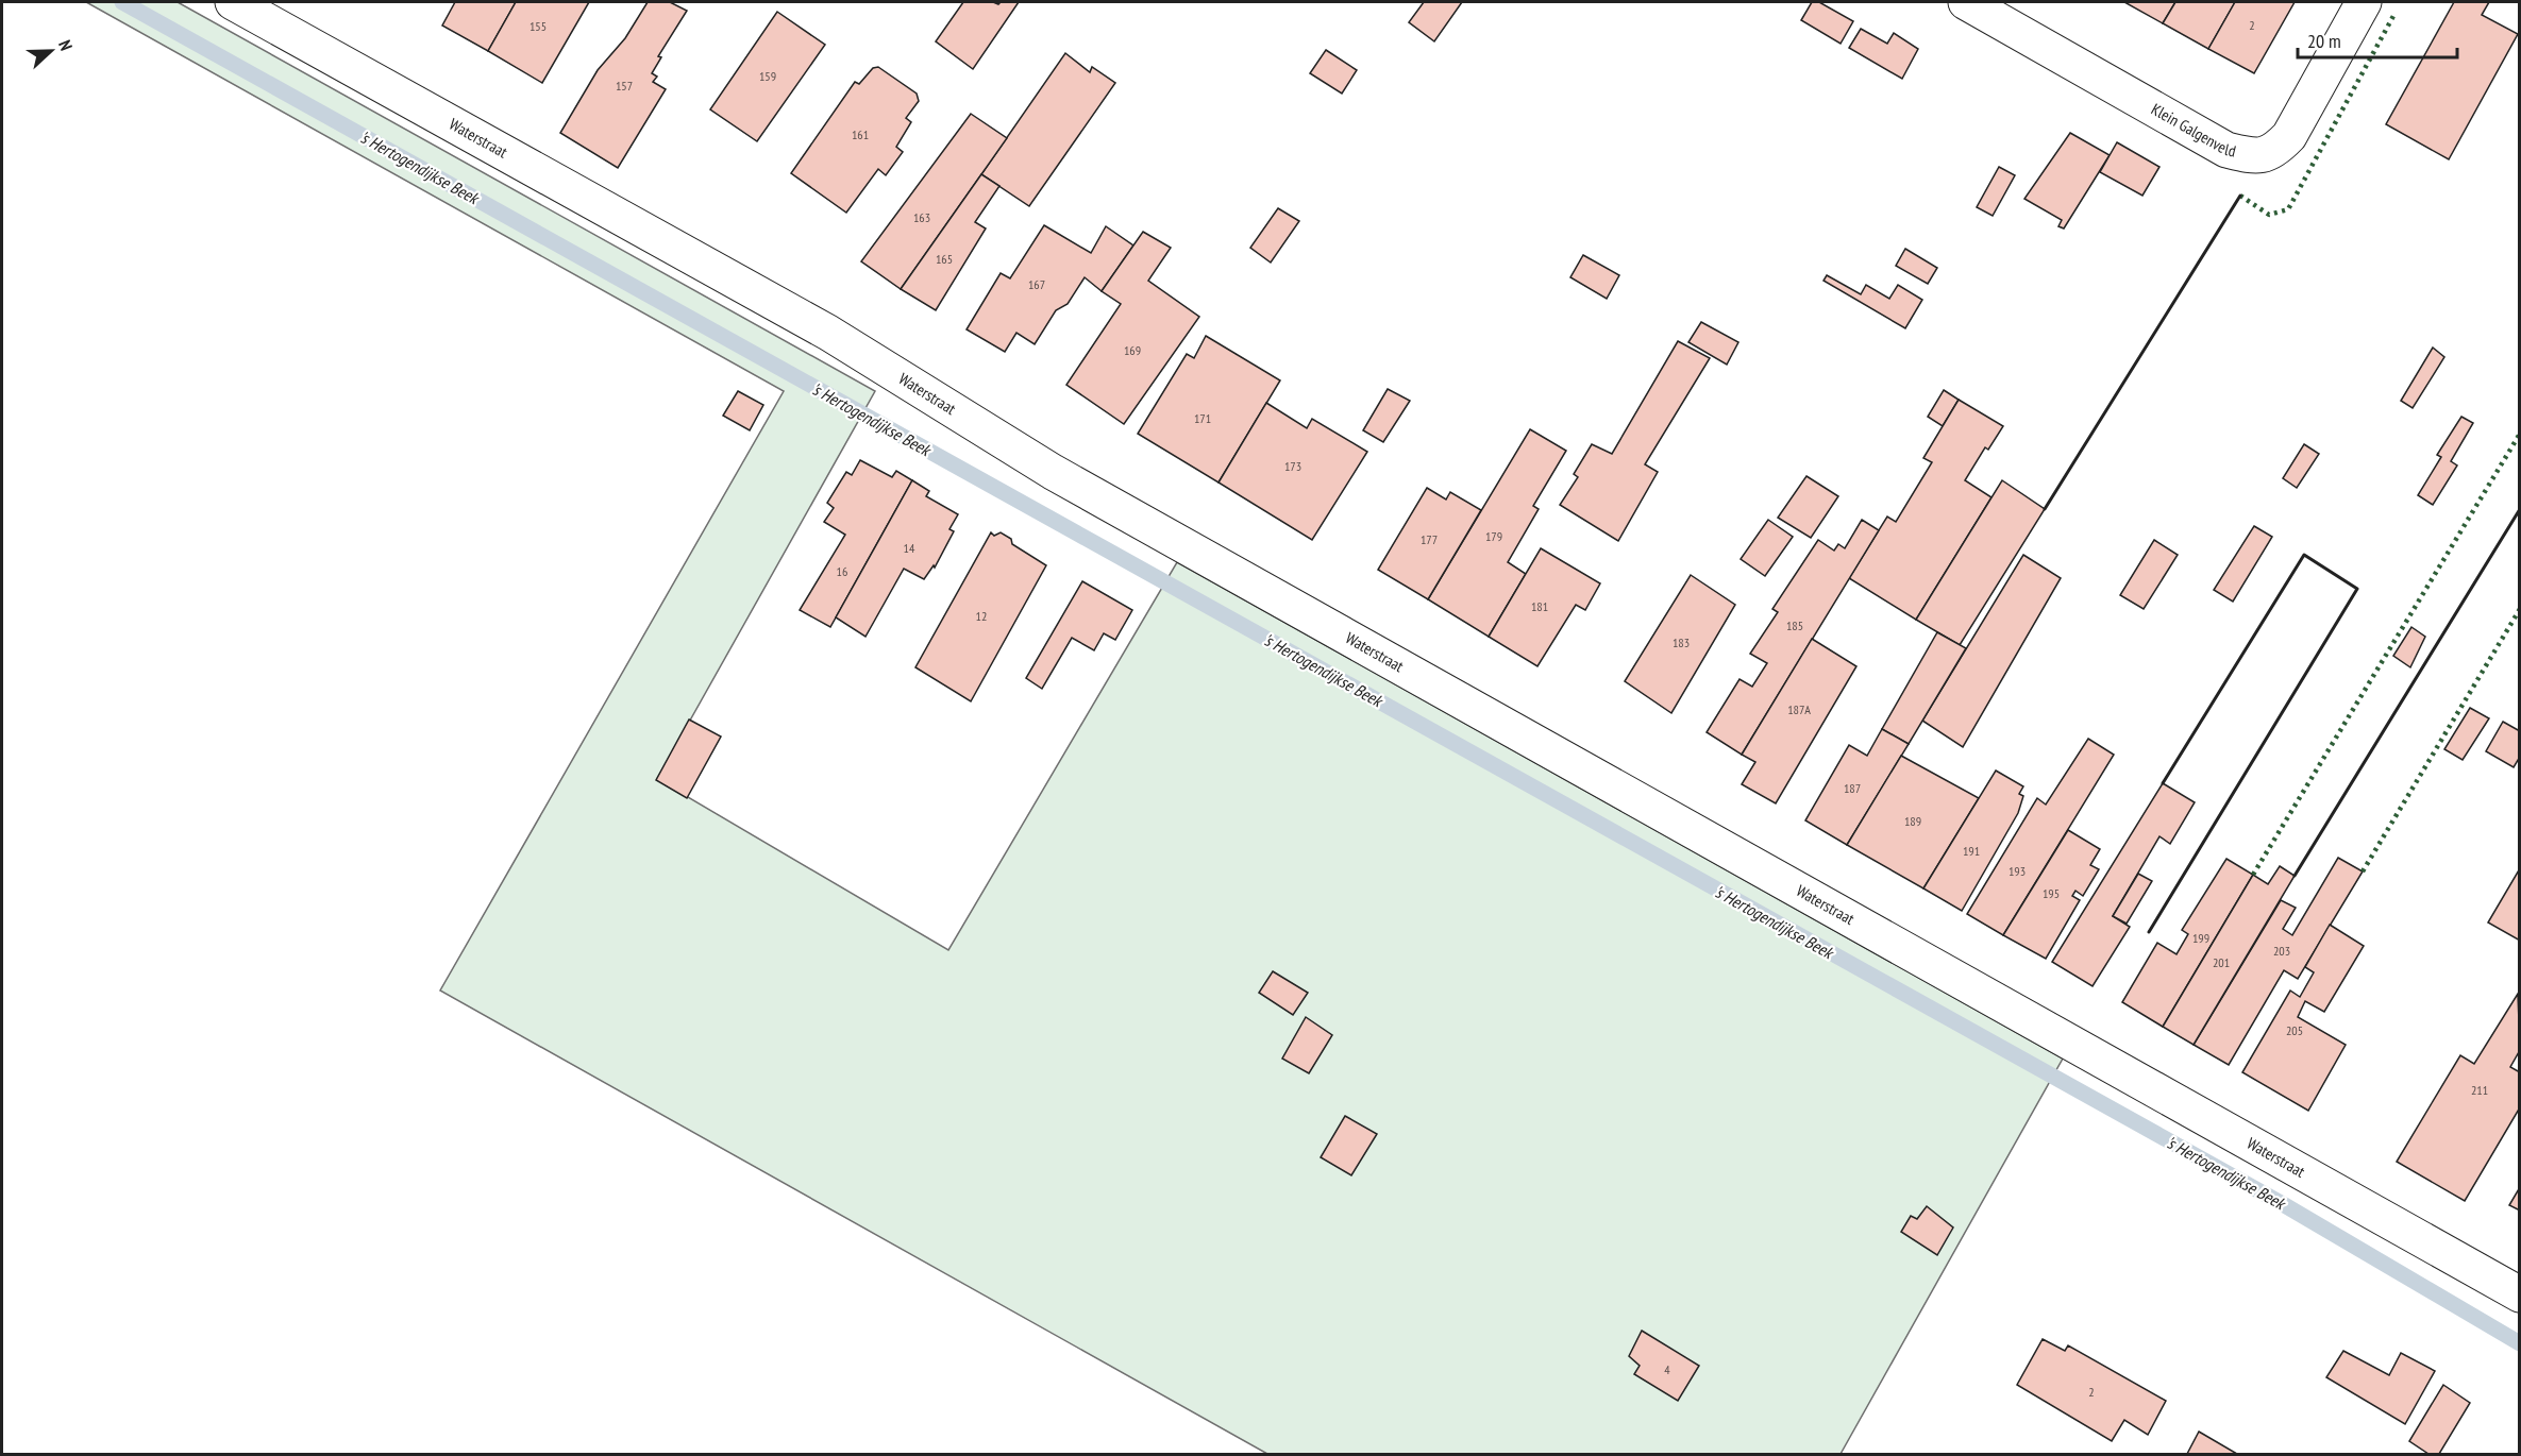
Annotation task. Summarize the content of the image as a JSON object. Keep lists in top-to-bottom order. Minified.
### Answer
{"streets":{"street":["Klein Galgenveld","Waterstraat"]},"water":["'s Hertogendijkse Beek"],"house_numbers":["2","155","159","157","161","163","165","167","169","171","173","179","177","14","16","181","12","185","183","187A","187","189","191","193","195","199","203","201","205","211","4","2"],"scale_bar":"20 m","north":"right"}
